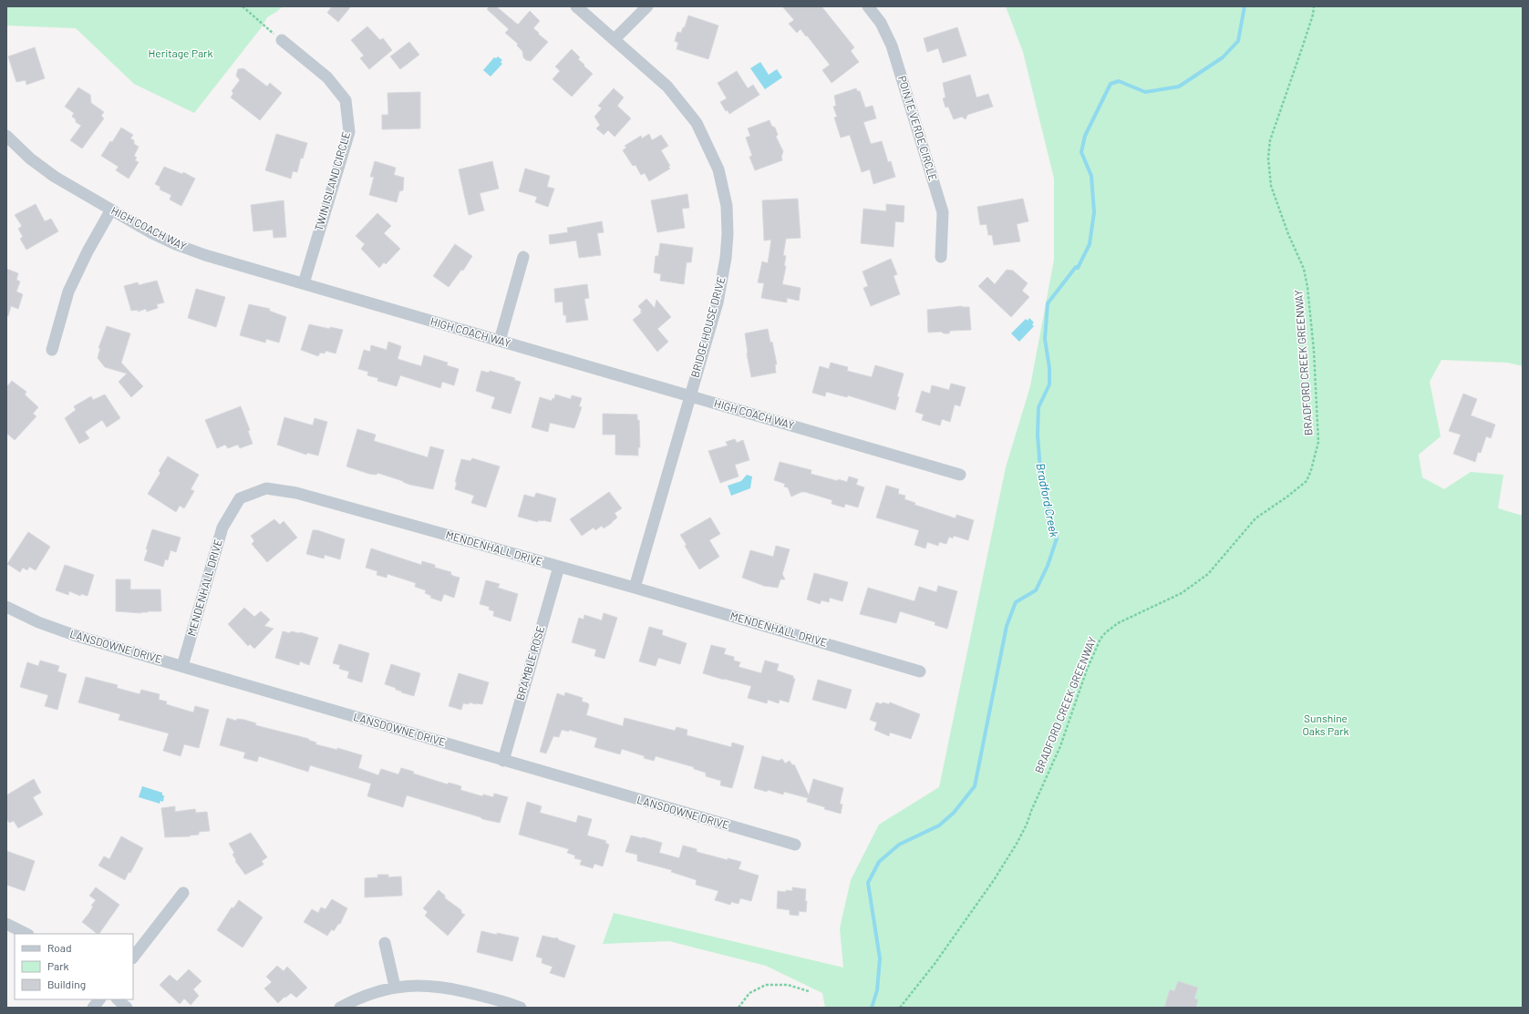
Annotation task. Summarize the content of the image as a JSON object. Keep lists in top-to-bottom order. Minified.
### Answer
{"streets":{"street":["POINTE VERDE CIRCLE","TWIN ISLAND CIRCLE","HIGH COACH WAY","BRIDGE HOUSE DRIVE","MENDENHALL DRIVE","LANSDOWNE DRIVE","BRAMBLE ROSE"],"path":["BRADFORD CREEK GREENWAY"]},"crossings":[["TWIN ISLAND CIRCLE","HIGH COACH WAY"],["HIGH COACH WAY","BRIDGE HOUSE DRIVE"],["BRIDGE HOUSE DRIVE","MENDENHALL DRIVE"],["MENDENHALL DRIVE","LANSDOWNE DRIVE"],["MENDENHALL DRIVE","BRAMBLE ROSE"],["LANSDOWNE DRIVE","BRAMBLE ROSE"]],"water":["Bradford Creek"],"parks":["Heritage Park","Sunshine Oaks Park"],"legend":["Road","Park","Building"]}
